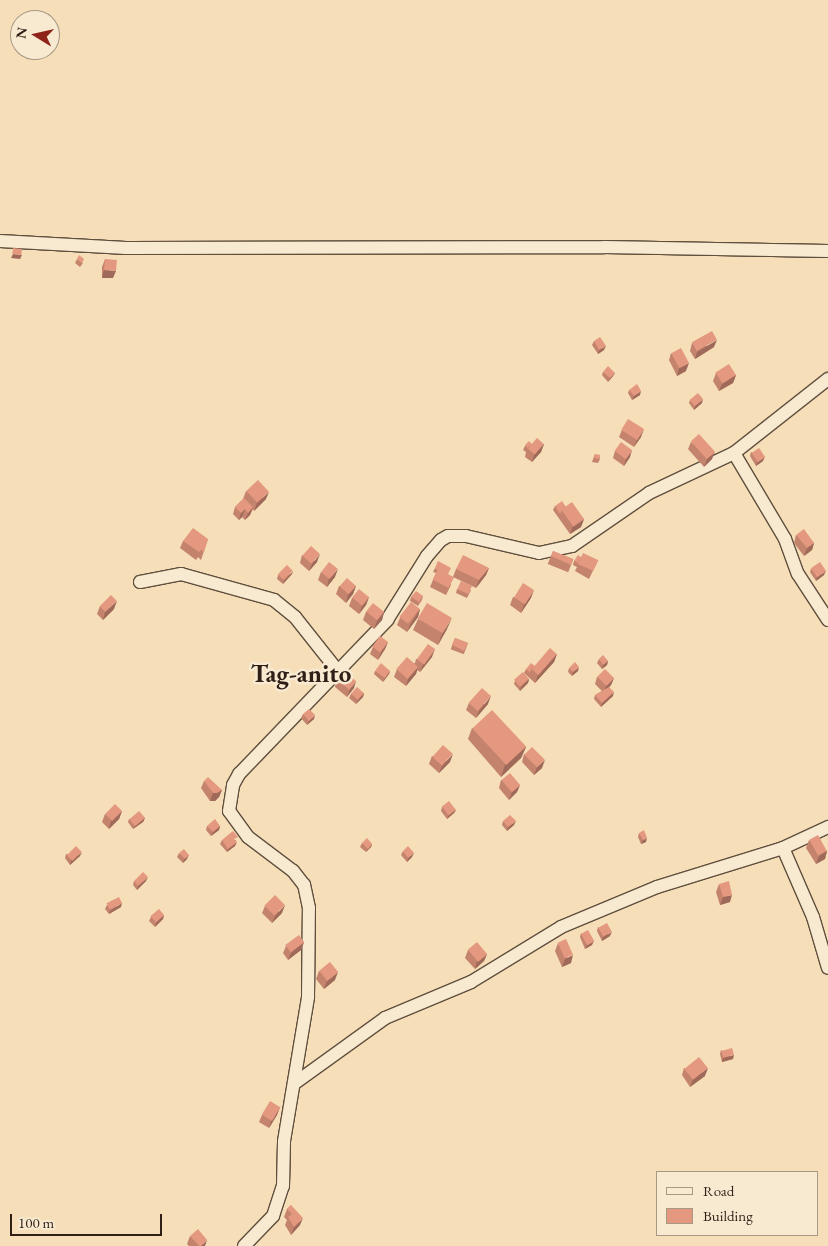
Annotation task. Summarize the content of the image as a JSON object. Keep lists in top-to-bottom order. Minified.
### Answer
{"districts":["Tag-anito"],"legend":["Road","Building"],"scale_bar":"100 m","north":"left"}
